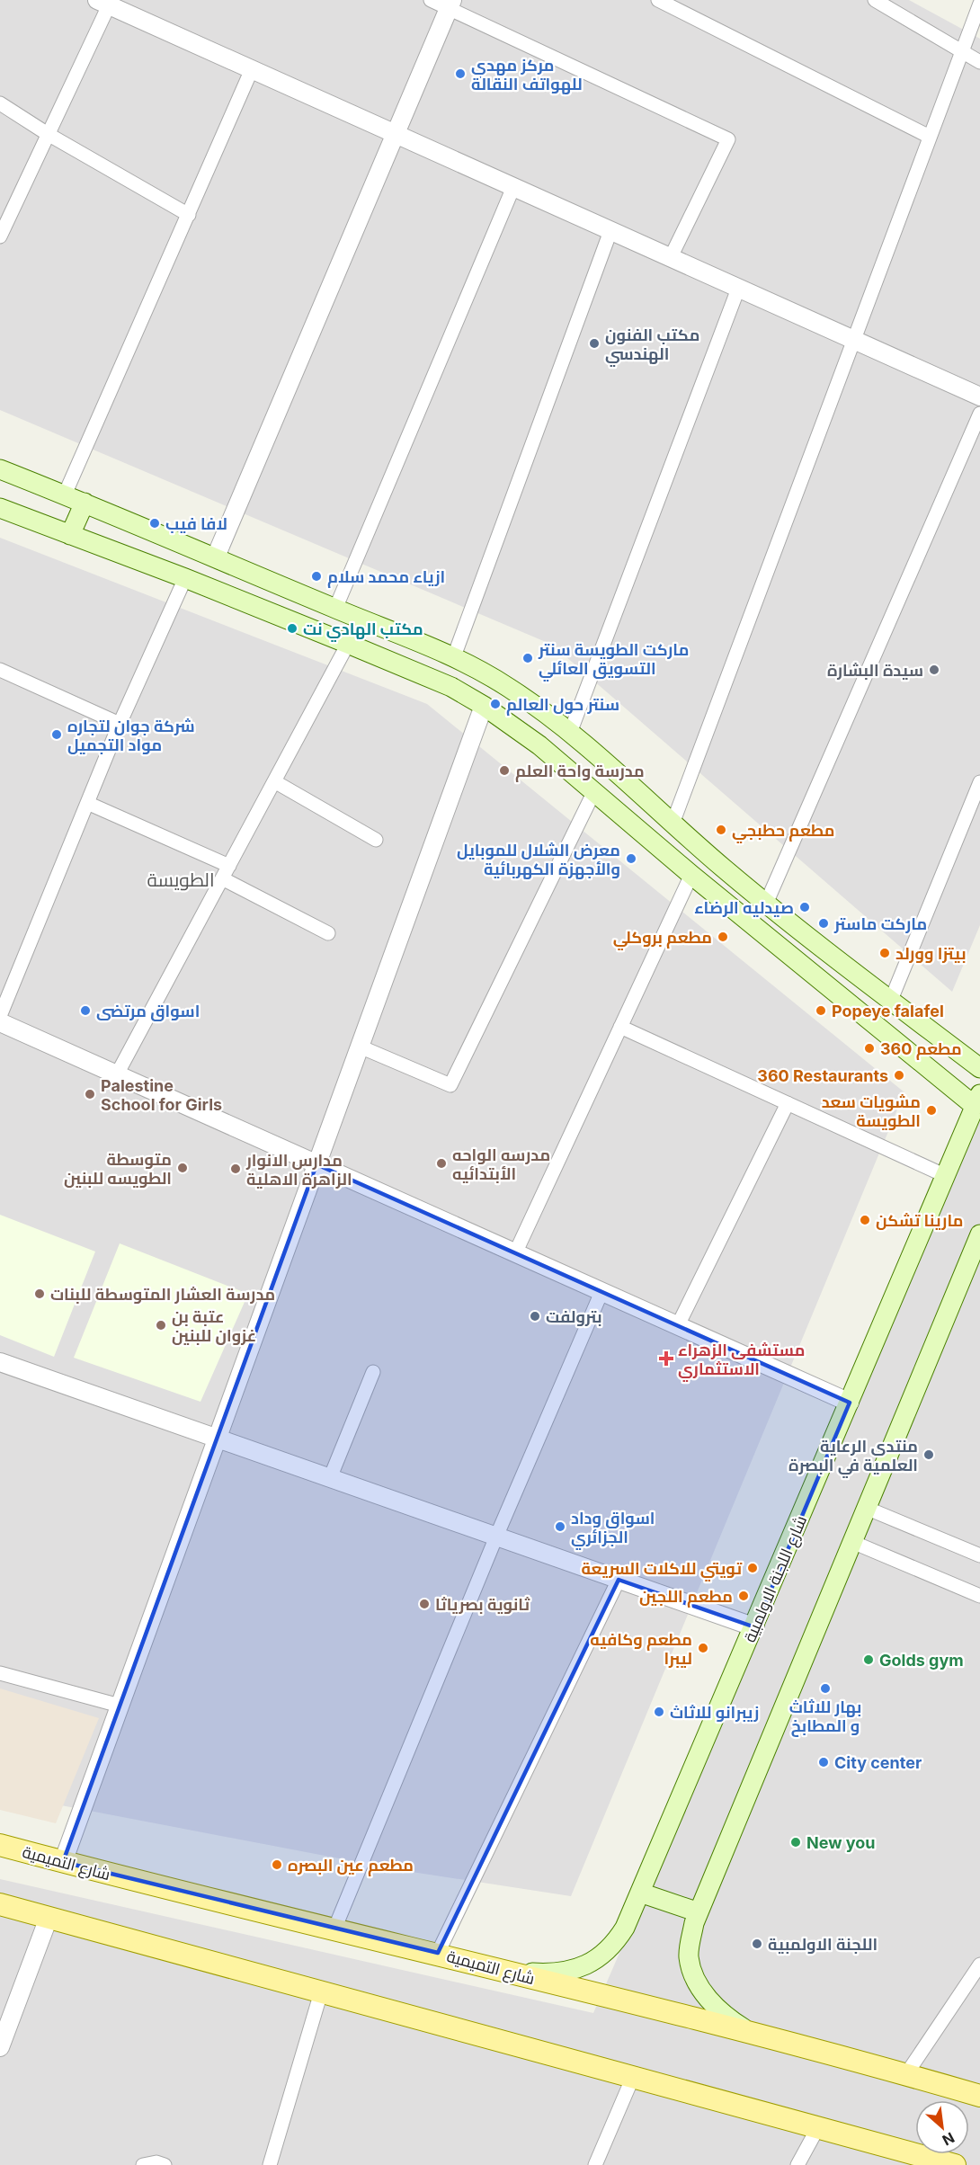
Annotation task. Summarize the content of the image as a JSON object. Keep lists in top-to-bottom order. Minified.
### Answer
{"streets":{"main road":["شارع اللجنة الاولمبية","شارع التميمية"]},"crossings":[["شارع اللجنة الاولمبية","شارع التميمية"]],"districts":["الطويسة"],"places":{"other":["مركز مهدي للهواتف النقالة","مكتب الفنون الهندسي","لافا فيب","ازياء محمد سلام","مكتب الهادي نت","ماركت الطويسة سنتر التسويق العائلي","سيدة البشارة","سنتر حول العالم","شركة جوان لتجاره مواد التجميل","مدرسة واحة العلم","مطعم حطبجي","معرض الشلال للموبايل والأجهزة الكهربائية","صيدليه الرضاء","ماركت ماستر","مطعم بروكلي","بيتزا وورلد","اسواق مرتضى","Popeye falafel","مطعم 360","360 Restaurants","Palestine School for Girls","مشويات سعد الطويسة","مدرسه الواحه الأبتدائيه","متوسطة الطويسه للبنين","مدارس الانوار الزاهرة الاهلية","مارينا تشكن","مدرسة العشار المتوسطة للبنات","بترولفت","عتبة بن غزوان للبنين","منتدى الرعاية العلمية في البصرة","اسواق وداد الجزائري","تويتي للاكلات السريعة","مطعم اللجين","ثانوية بصرياثا","مطعم وكافيه ليبرا","Golds gym","بهار للاثاث و المطابخ","زيبرانو للاثاث","City center","New you","مطعم عين البصره","اللجنة الاولمبية"],"health":["مستشفى الزهراء الاستثماري"]},"north":"bottom right"}
